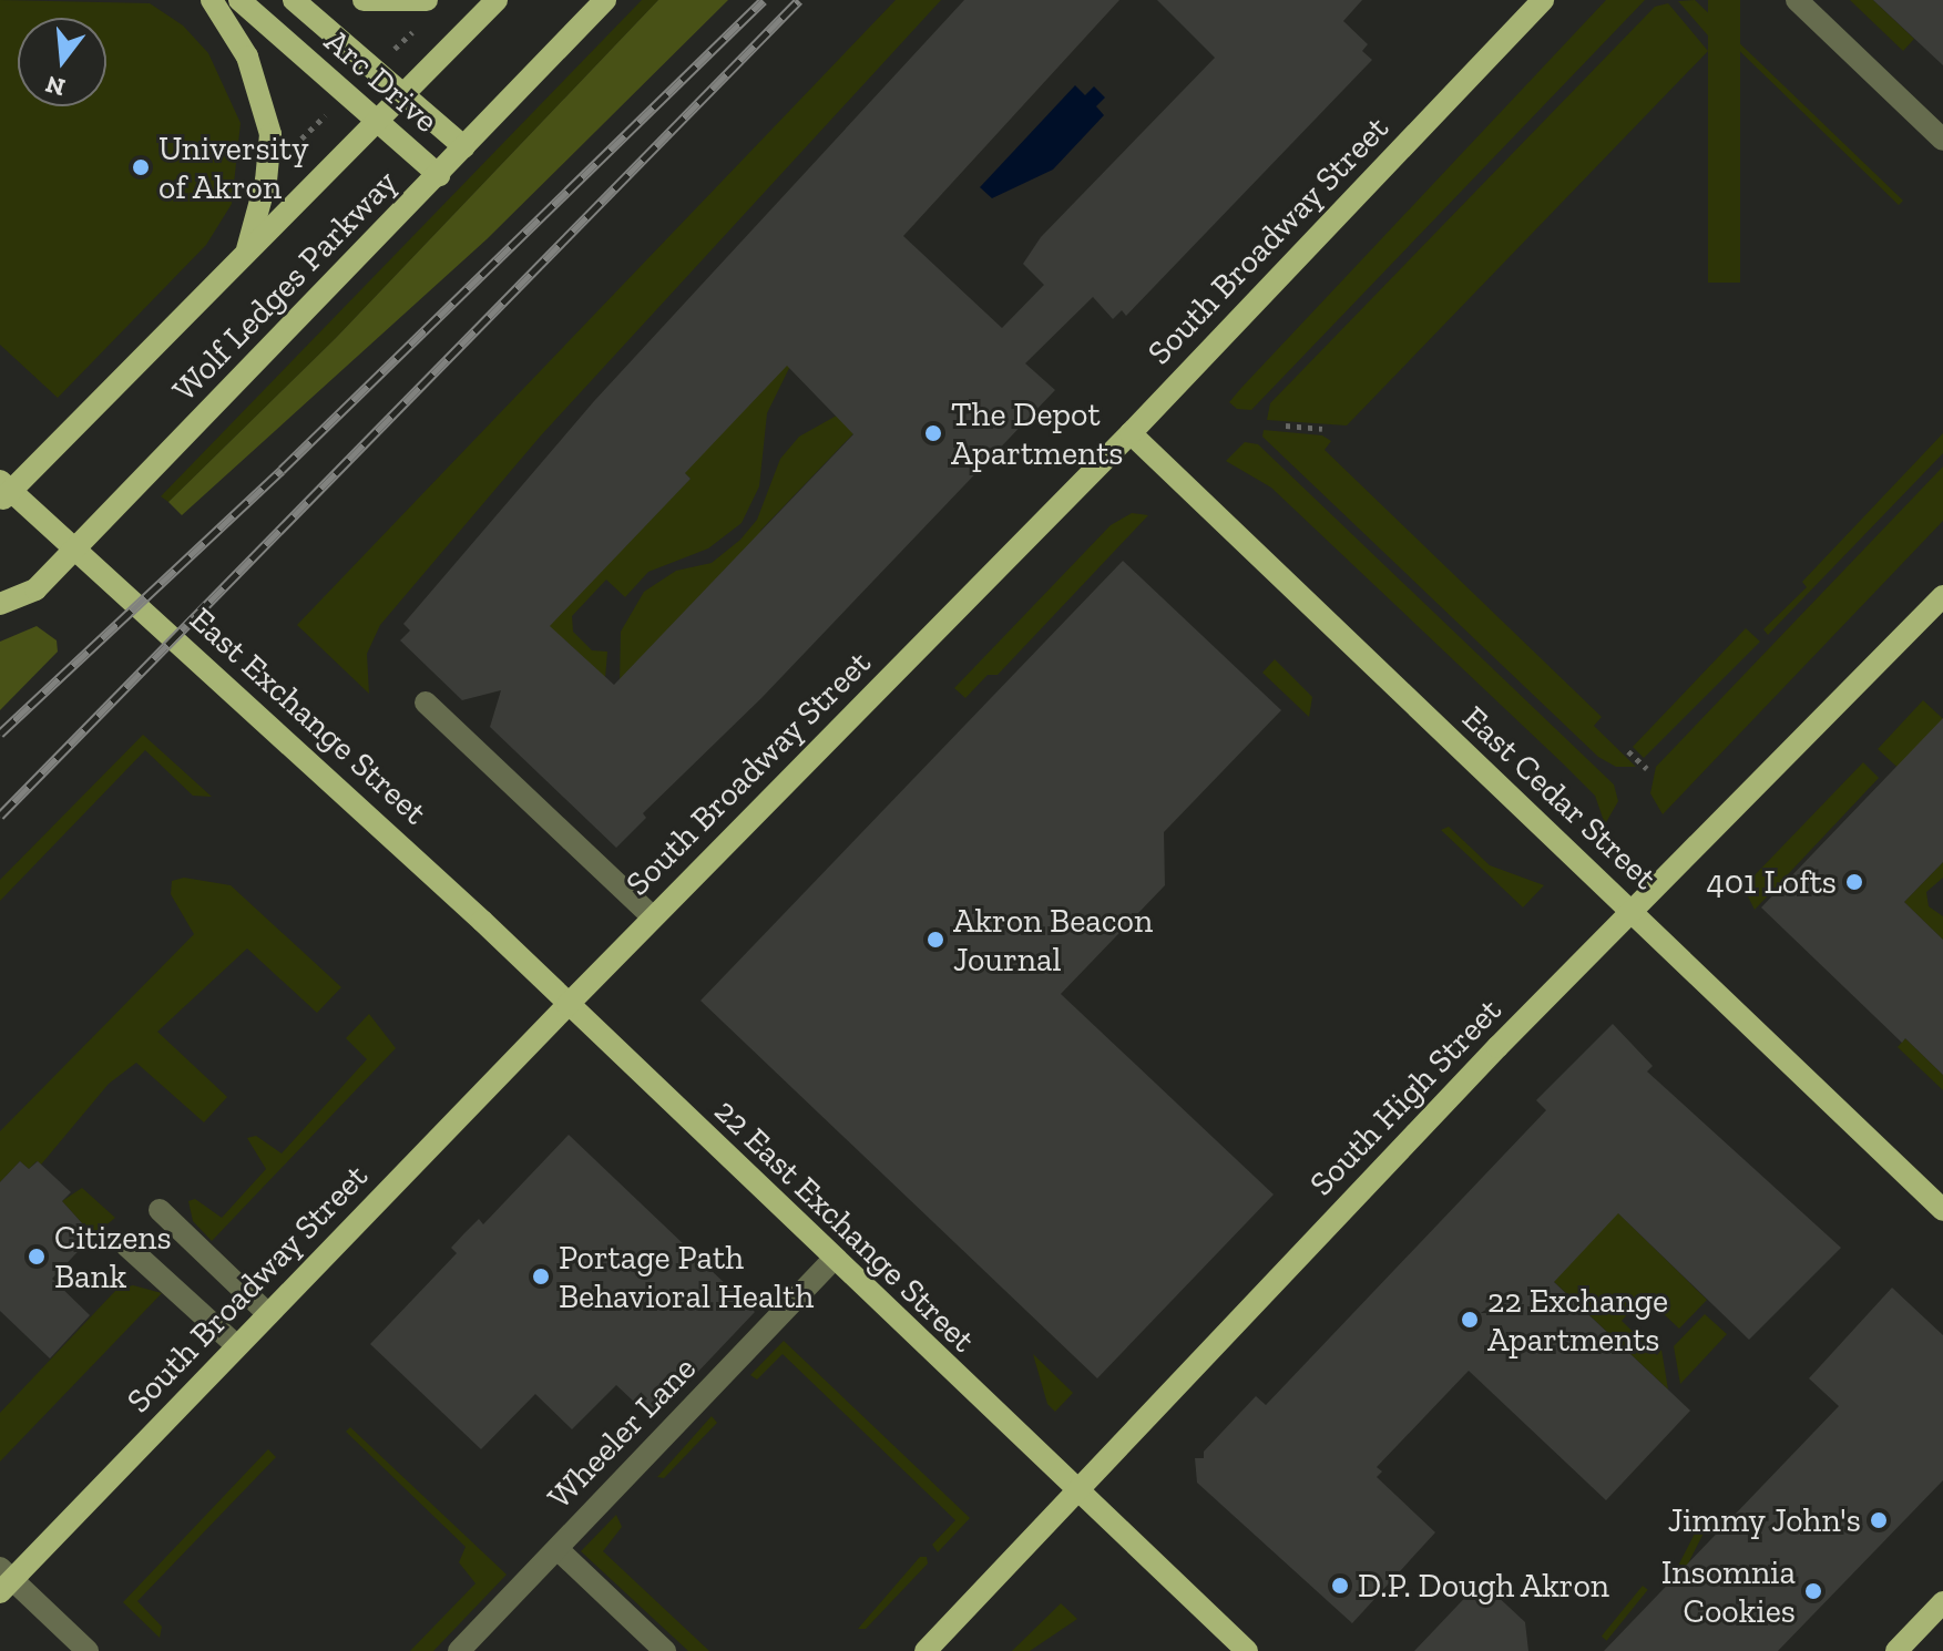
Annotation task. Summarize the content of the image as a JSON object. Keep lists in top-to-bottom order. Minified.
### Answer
{"streets":{"main road":["Arc Drive","South Broadway Street","Wolf Ledges Parkway","East Exchange Street","East Cedar Street","South High Street","22 East Exchange Street"],"street":["Wheeler Lane"]},"crossings":[["Arc Drive","Wolf Ledges Parkway"],["South Broadway Street","East Exchange Street"],["South Broadway Street","East Cedar Street"],["South Broadway Street","22 East Exchange Street"],["East Exchange Street","22 East Exchange Street"],["East Cedar Street","South High Street"],["South High Street","22 East Exchange Street"],["22 East Exchange Street","Wheeler Lane"]],"places":["University of Akron","The Depot Apartments","401 Lofts","Akron Beacon Journal","Citizens Bank","Portage Path Behavioral Health","22 Exchange Apartments","Jimmy John's","D.P. Dough Akron","Insomnia Cookies"],"north":"bottom"}
